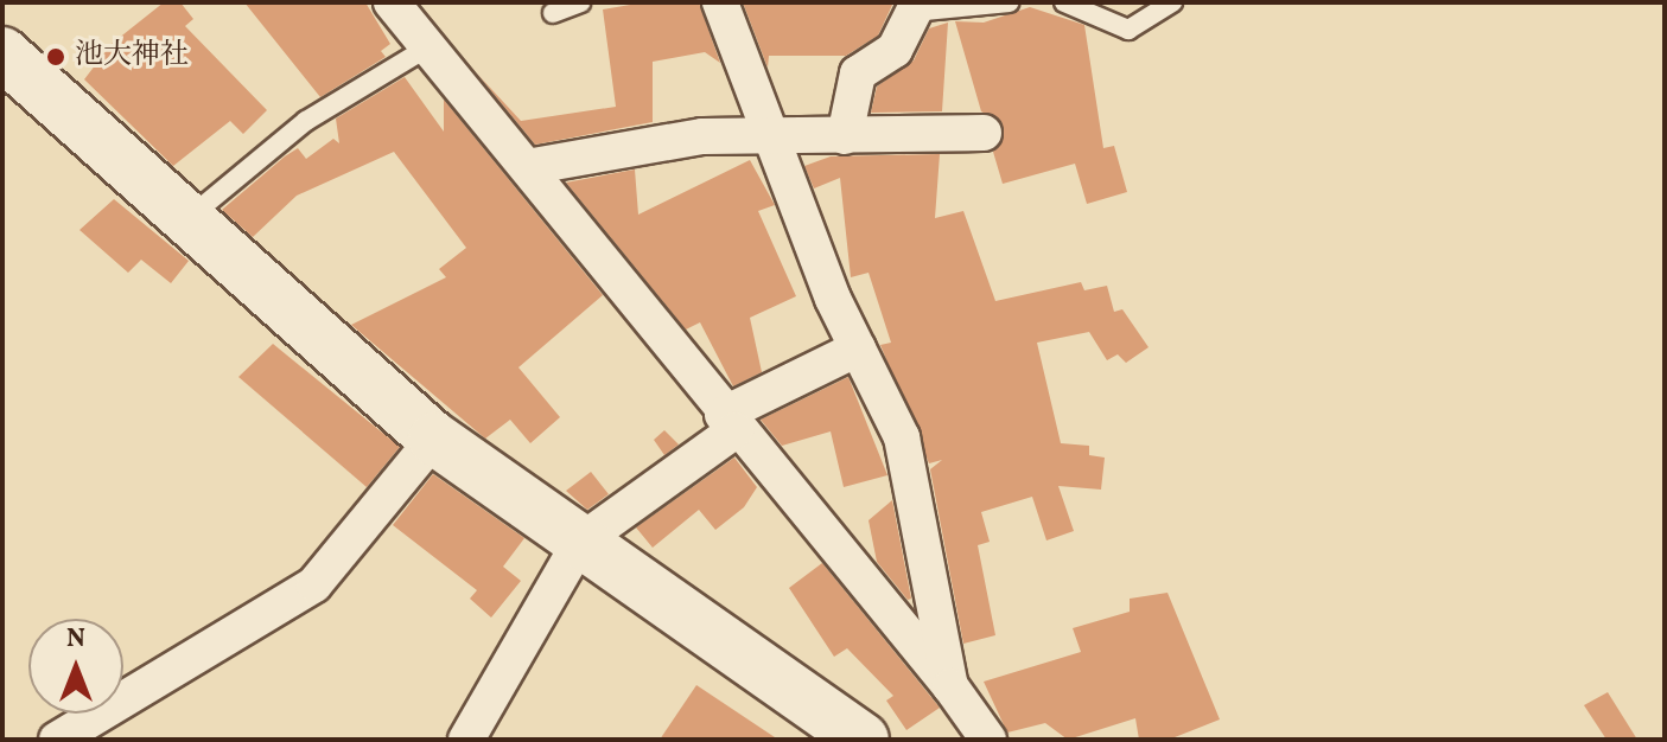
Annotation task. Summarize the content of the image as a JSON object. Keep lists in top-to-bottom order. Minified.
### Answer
{"places":["池大神社"],"north":"top"}
